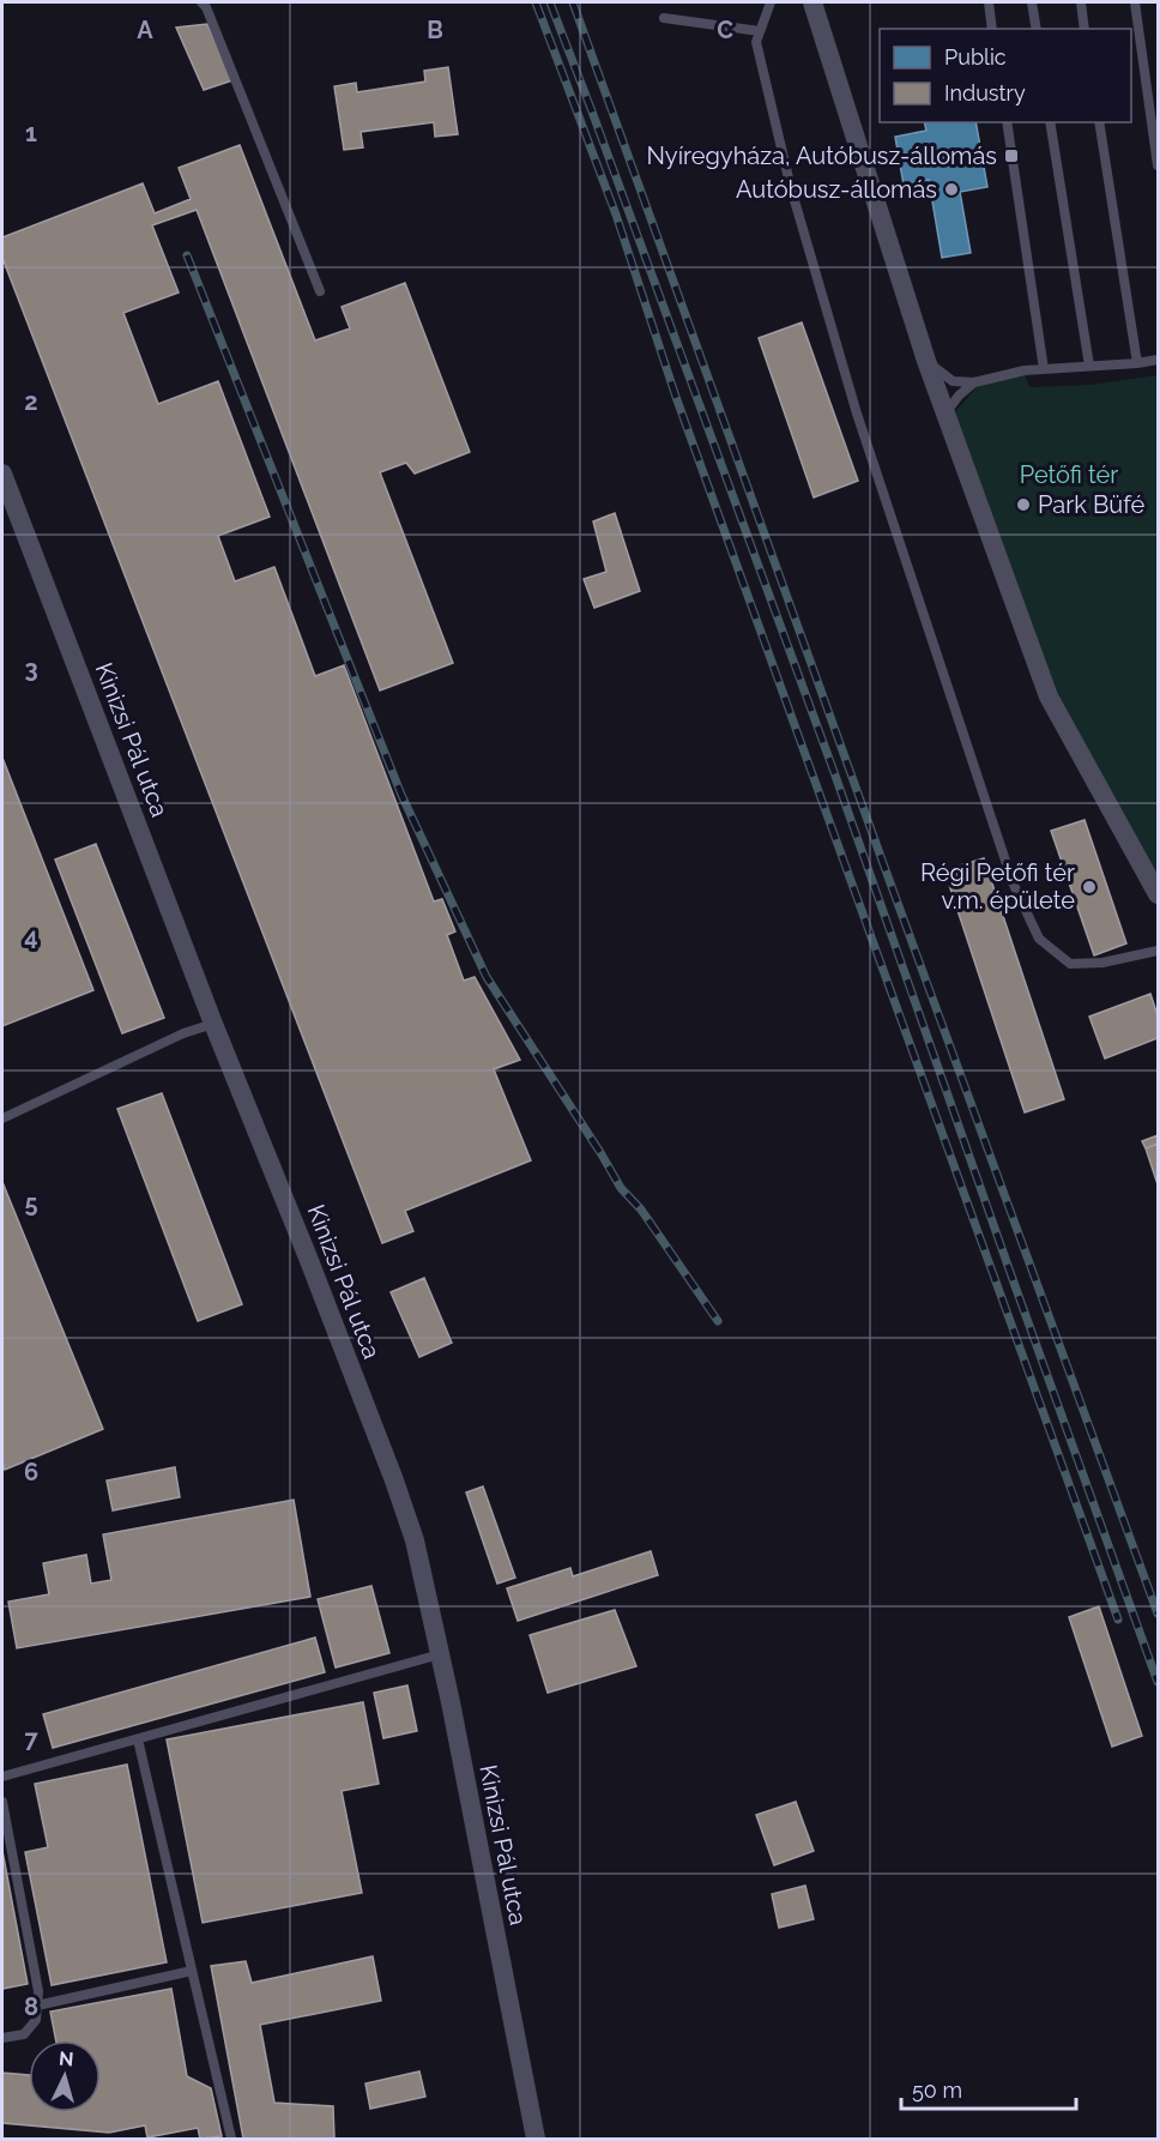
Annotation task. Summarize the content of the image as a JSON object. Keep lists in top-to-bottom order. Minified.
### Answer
{"streets":{"street":["Kinizsi Pál utca"]},"parks":["Petőfi tér"],"places":{"transit":["Nyíregyháza, Autóbusz-állomás"],"other":["Autóbusz-állomás","Park Büfé","Régi Petőfi tér v.m. épülete"]},"legend":["Public","Industry"],"scale_bar":"50 m","north":"top","grid":{"columns":["A","B","C"],"rows":["1","2","3","4","5","6","7","8"]}}
